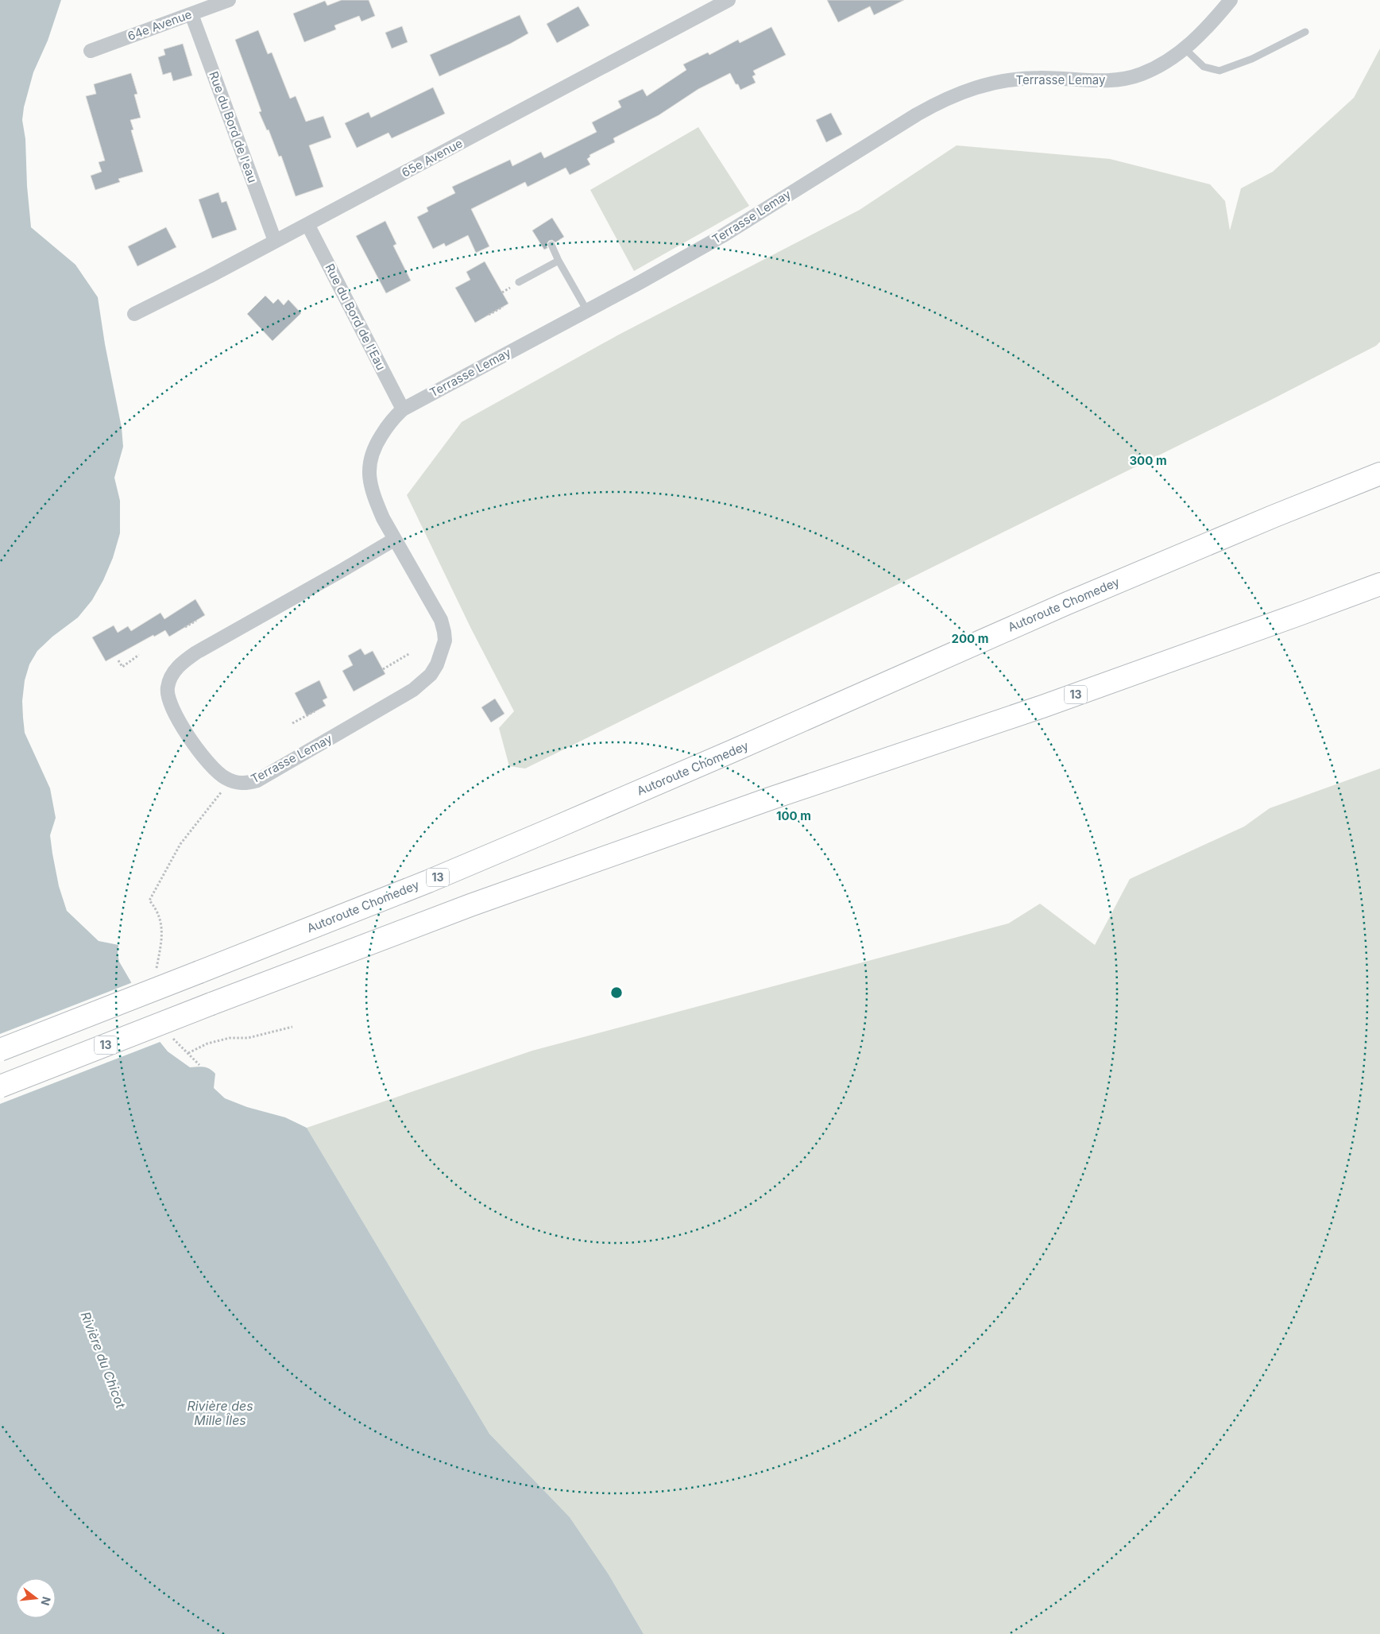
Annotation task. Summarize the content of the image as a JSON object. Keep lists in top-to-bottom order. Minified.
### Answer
{"streets":{"highway":["Autoroute Chomedey","13"],"street":["64e Avenue","Terrasse Lemay","Rue du Bord de l'eau","65e Avenue","Rue du Bord de l'Eau"]},"crossings":[["64e Avenue","Rue du Bord de l'eau"],["Terrasse Lemay","Rue du Bord de l'Eau"],["Rue du Bord de l'eau","65e Avenue"],["65e Avenue","Rue du Bord de l'Eau"]],"water":["Rivière du Chicot","Rivière des Mille Îles"],"north":"right","rings":["300 m","200 m","100 m"]}
